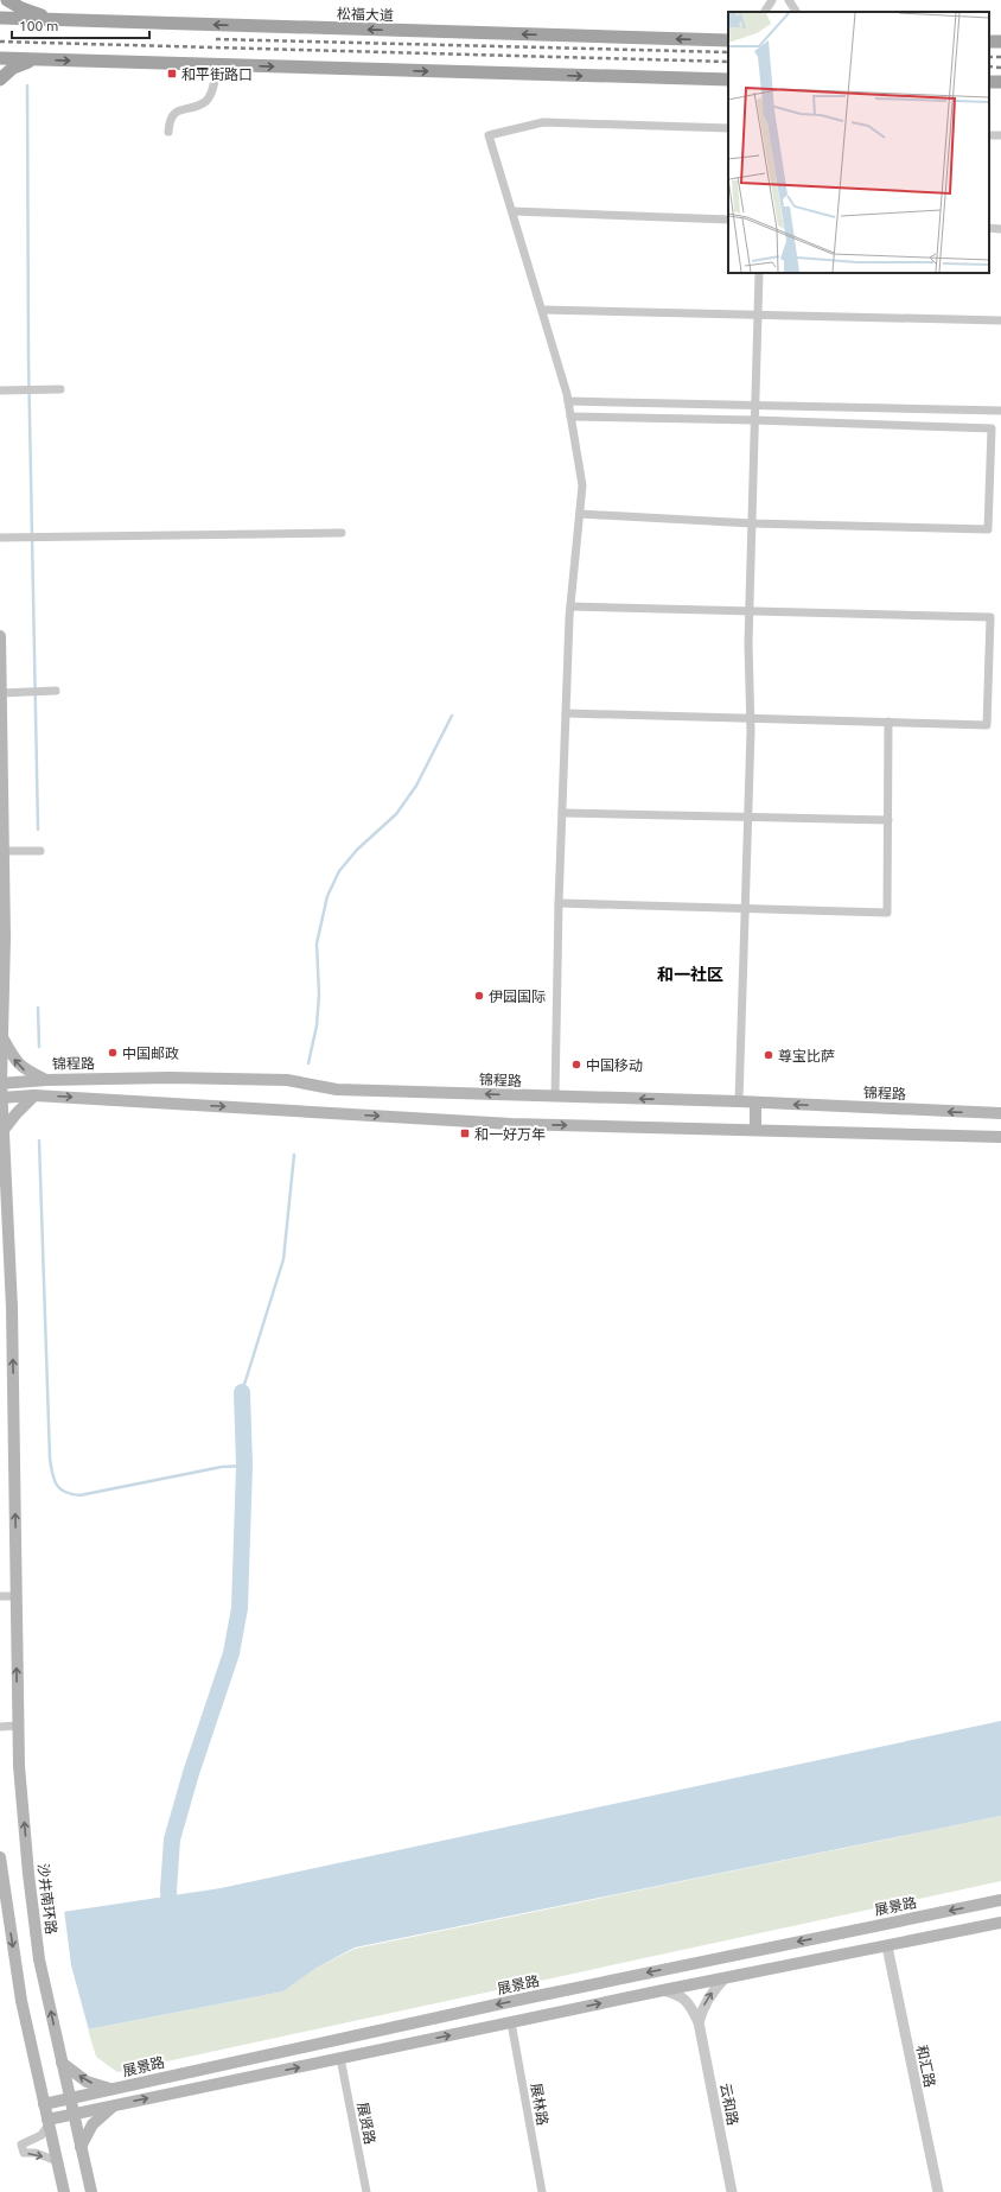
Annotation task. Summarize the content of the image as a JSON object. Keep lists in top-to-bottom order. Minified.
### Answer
{"streets":{"main road":["松福大道","锦程路","沙井南环路","展景路"],"street":["和汇路","展林路","云和路","展贤路"]},"crossings":[["锦程路","沙井南环路"],["沙井南环路","展景路"]],"one_way":["沙井南环路"],"districts":["和一社区"],"places":{"transit":["和平街路口","和一好万年"],"other":["伊园国际","中国邮政","尊宝比萨","中国移动"]},"scale_bar":"100 m"}
